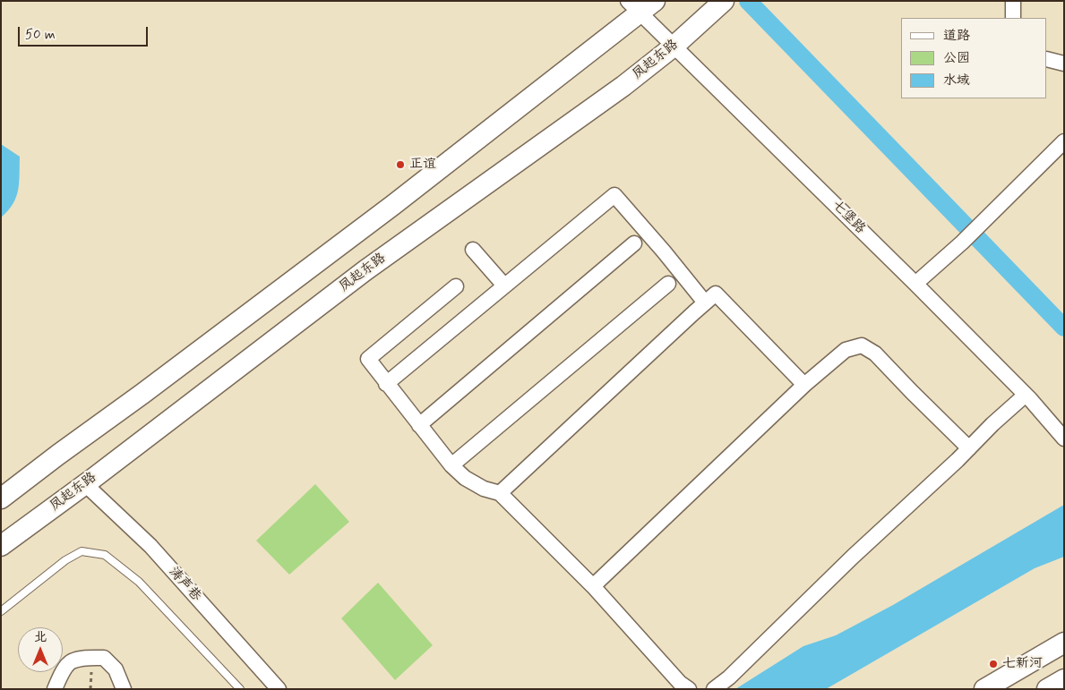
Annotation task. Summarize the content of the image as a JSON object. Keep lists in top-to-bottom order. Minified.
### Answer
{"streets":{"main road":["凤起东路"],"street":["七堡路","涛声巷"]},"crossings":[["凤起东路","七堡路"],["凤起东路","涛声巷"]],"places":["正谊","七新河"],"legend":["道路","公园","水域"],"scale_bar":"50 m","north":"top"}
